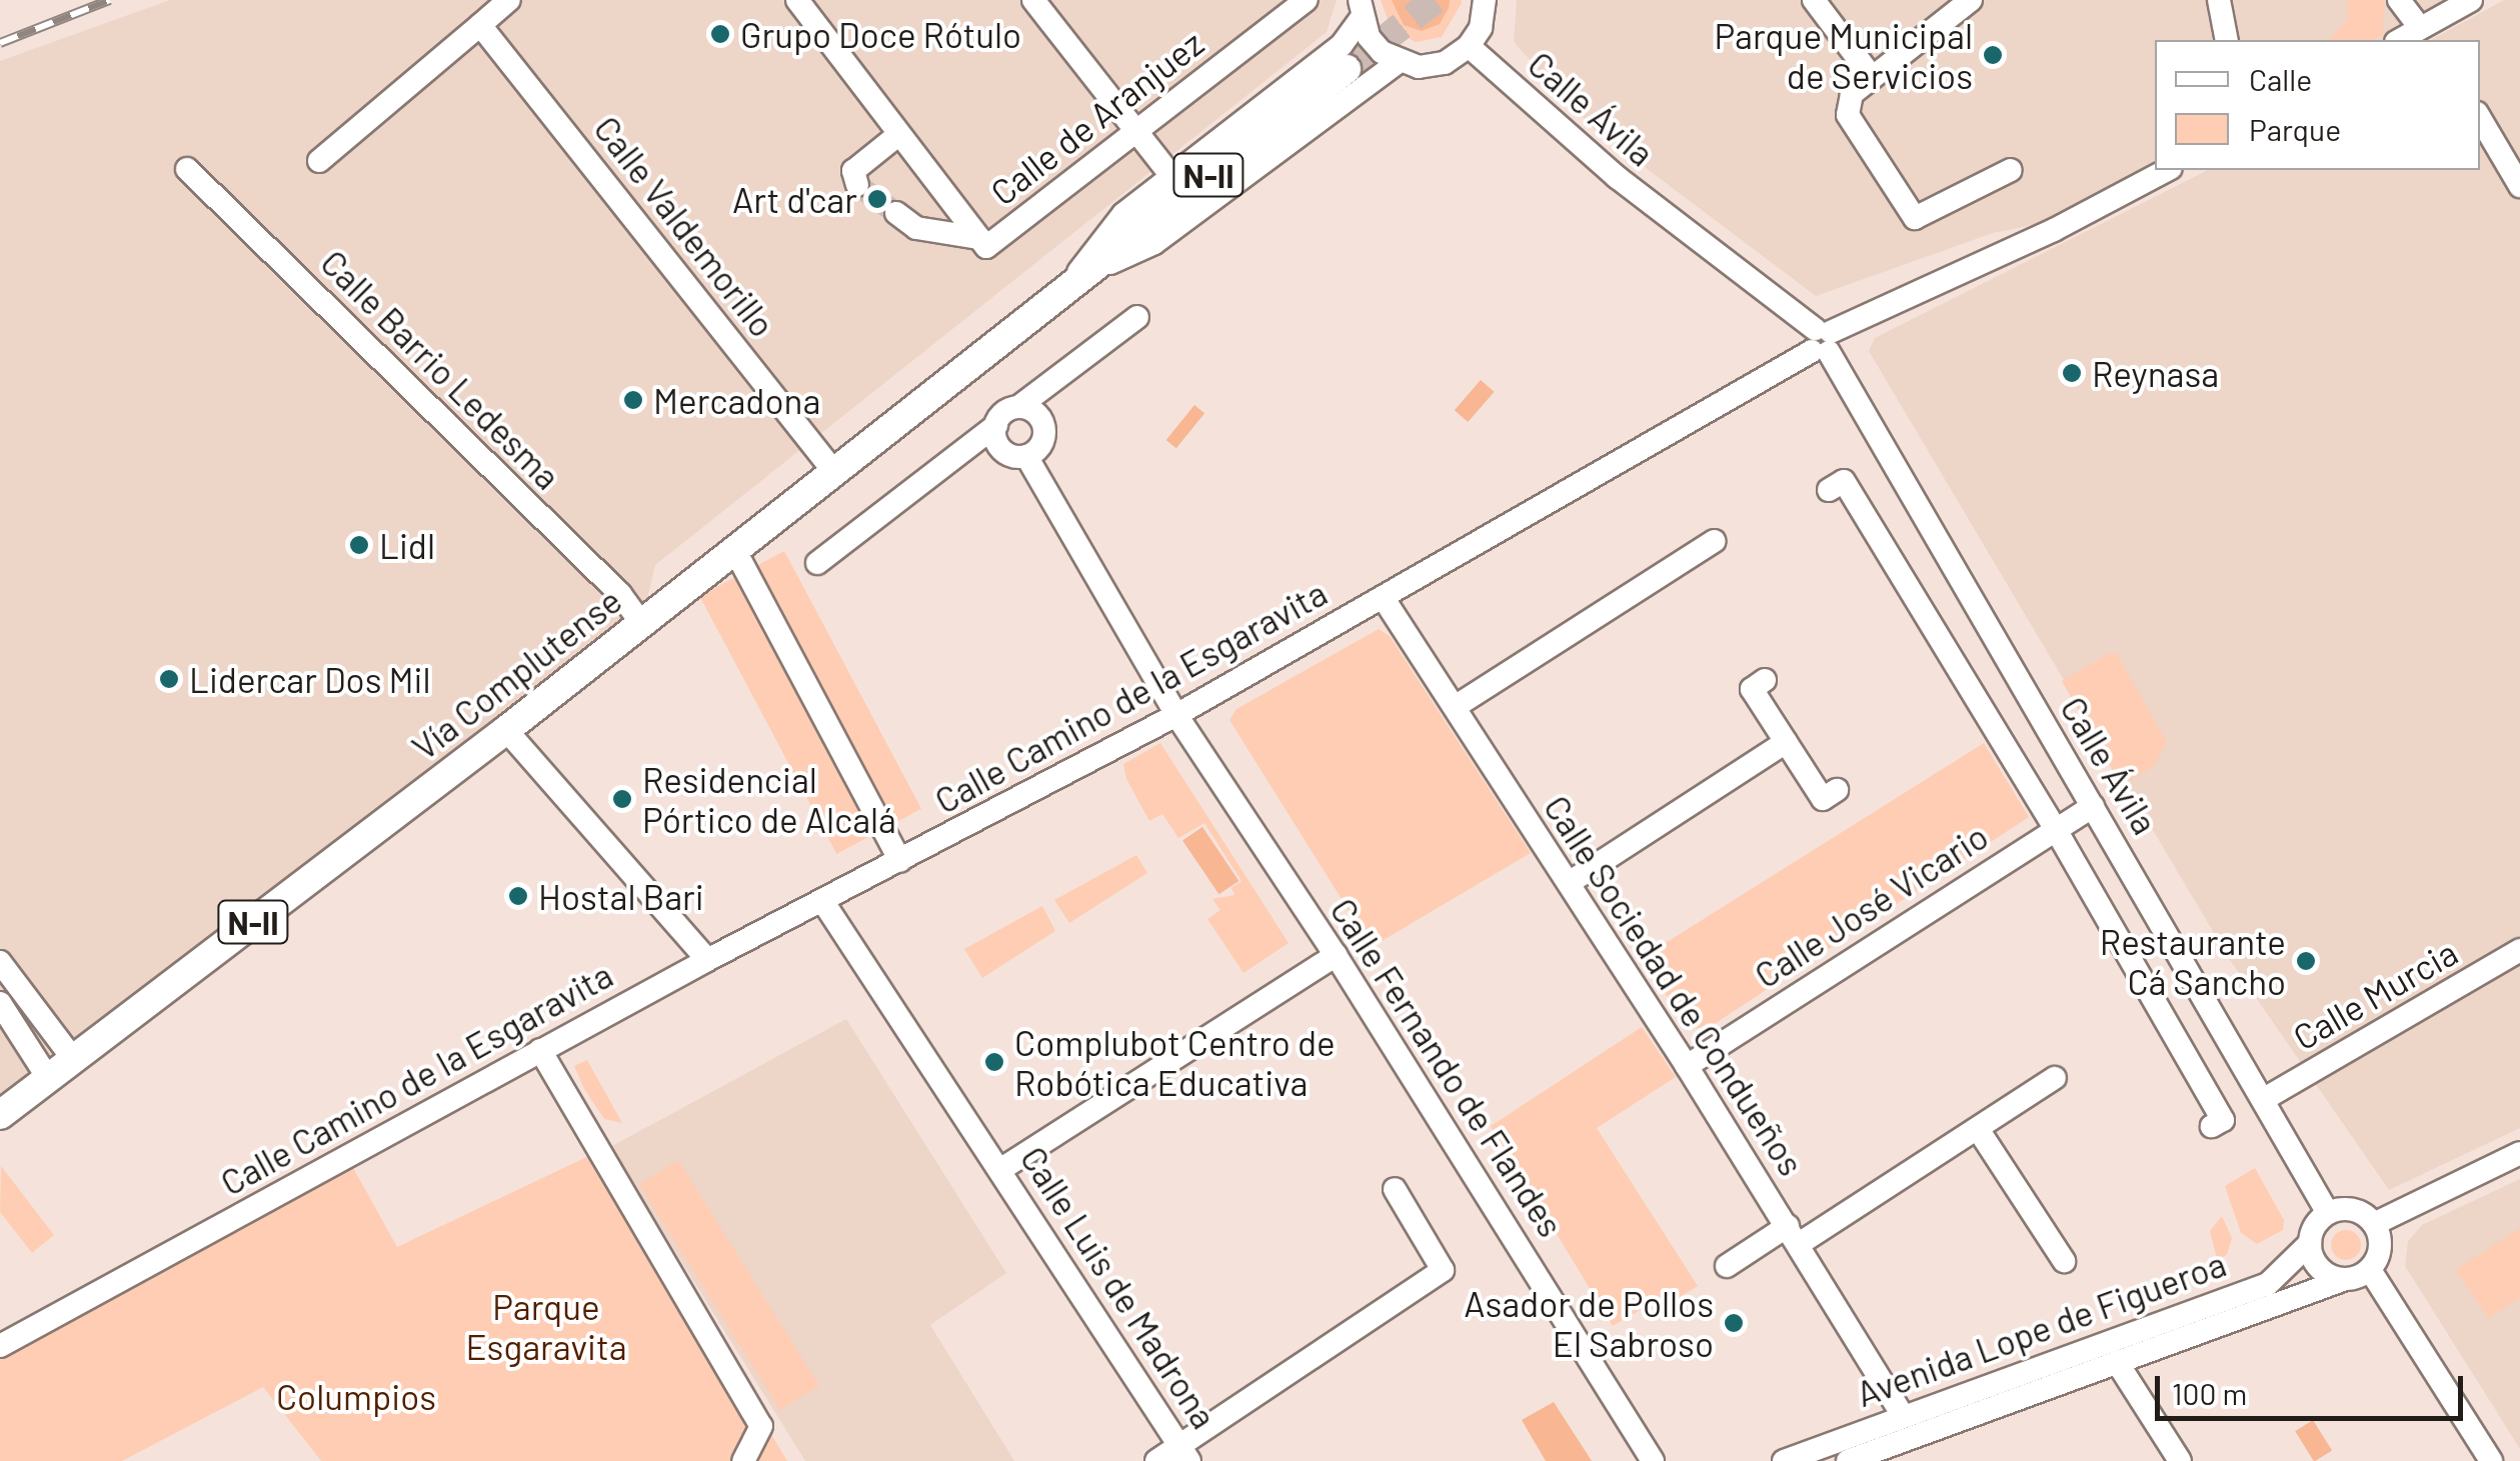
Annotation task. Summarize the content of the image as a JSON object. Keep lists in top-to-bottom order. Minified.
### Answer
{"streets":{"main road":["N-II","Vía Complutense"],"street":["Calle Ávila","Calle de Aranjuez","Calle Valdemorillo","Calle Barrio Ledesma","Calle Camino de la Esgaravita","Calle José Vicario","Calle Sociedad de Condueños","Calle Murcia","Calle Fernando de Flandes","Calle Luis de Madrona","Avenida Lope de Figueroa"]},"crossings":[["Calle Ávila","Calle Camino de la Esgaravita"],["Calle Ávila","Calle José Vicario"],["Calle Ávila","Calle Murcia"],["Calle Ávila","Avenida Lope de Figueroa"],["Calle Valdemorillo","Vía Complutense"],["Calle Barrio Ledesma","Vía Complutense"],["Calle Camino de la Esgaravita","Calle Sociedad de Condueños"],["Calle Camino de la Esgaravita","Calle Fernando de Flandes"],["Calle Camino de la Esgaravita","Calle Luis de Madrona"],["Calle José Vicario","Calle Sociedad de Condueños"],["Calle Sociedad de Condueños","Avenida Lope de Figueroa"]],"parks":["Parque Esgaravita","Columpios"],"places":["Grupo Doce Rótulo","Parque Municipal de Servicios","Art d'car","Reynasa","Mercadona","Lidl","Lidercar Dos Mil","Residencial Pórtico de Alcalá","Hostal Bari","Restaurante Cá Sancho","Complubot Centro de Robótica Educativa","Asador de Pollos El Sabroso"],"legend":["Calle","Parque"],"scale_bar":"100 m"}
